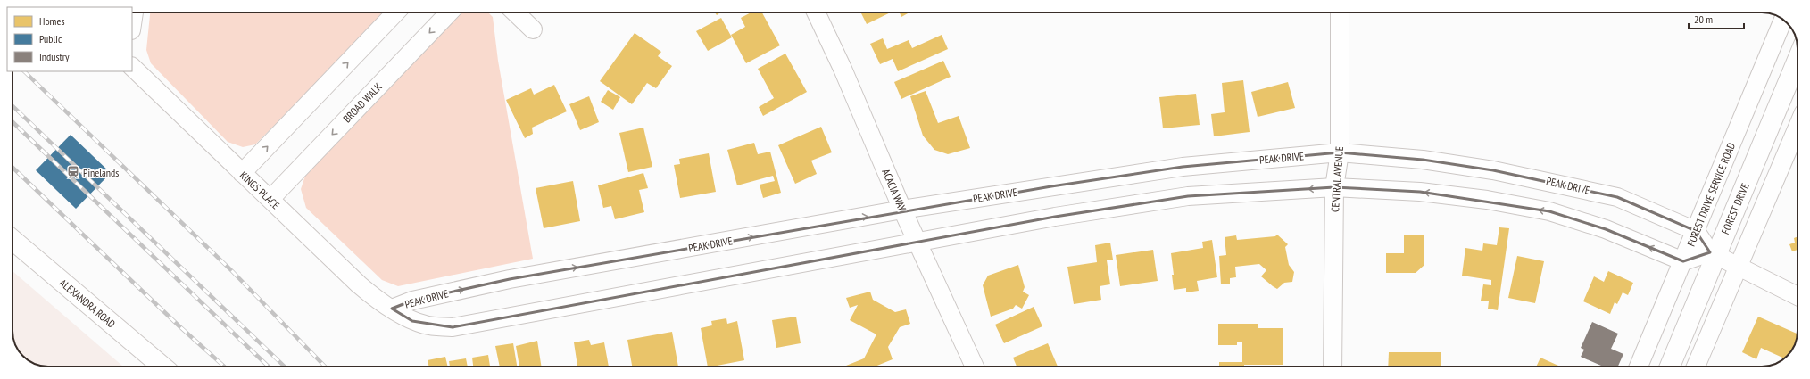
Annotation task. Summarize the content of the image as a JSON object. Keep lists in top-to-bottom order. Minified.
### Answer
{"streets":{"main road":["FOREST DRIVE","ALEXANDRA ROAD"],"street":["BROAD WALK","PEAK DRIVE","CENTRAL AVENUE","KINGS PLACE","ACACIA WAY","FOREST DRIVE SERVICE ROAD"]},"crossings":[["BROAD WALK","KINGS PLACE"],["PEAK DRIVE","CENTRAL AVENUE"],["PEAK DRIVE","KINGS PLACE"],["PEAK DRIVE","ACACIA WAY"],["PEAK DRIVE","FOREST DRIVE SERVICE ROAD"]],"places":{"station":["Pinelands"]},"legend":["Homes","Public","Industry"],"scale_bar":"20 m"}
